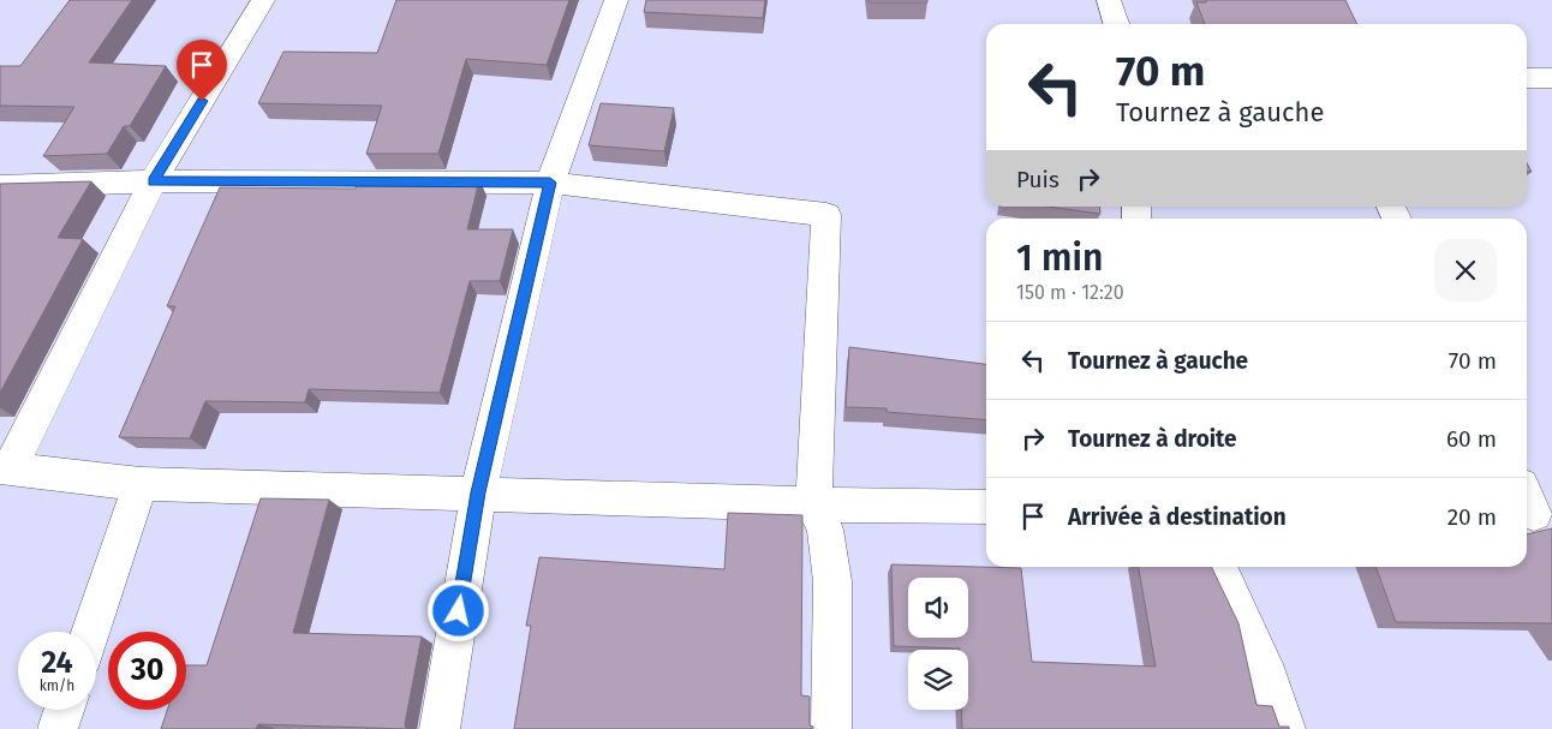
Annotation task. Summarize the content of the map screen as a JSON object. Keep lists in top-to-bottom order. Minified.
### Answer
{"page":{"turn":["70 m","Tournez à gauche"],"then":"Puis","heading":["1 min","150 m · 12:20"],"list":[{"name":"Tournez à gauche","value":"70 m"},{"name":"Tournez à droite","value":"60 m"},{"name":"Arrivée à destination","value":"20 m"}],"speed":"24 km/h","limit":"30"}}
